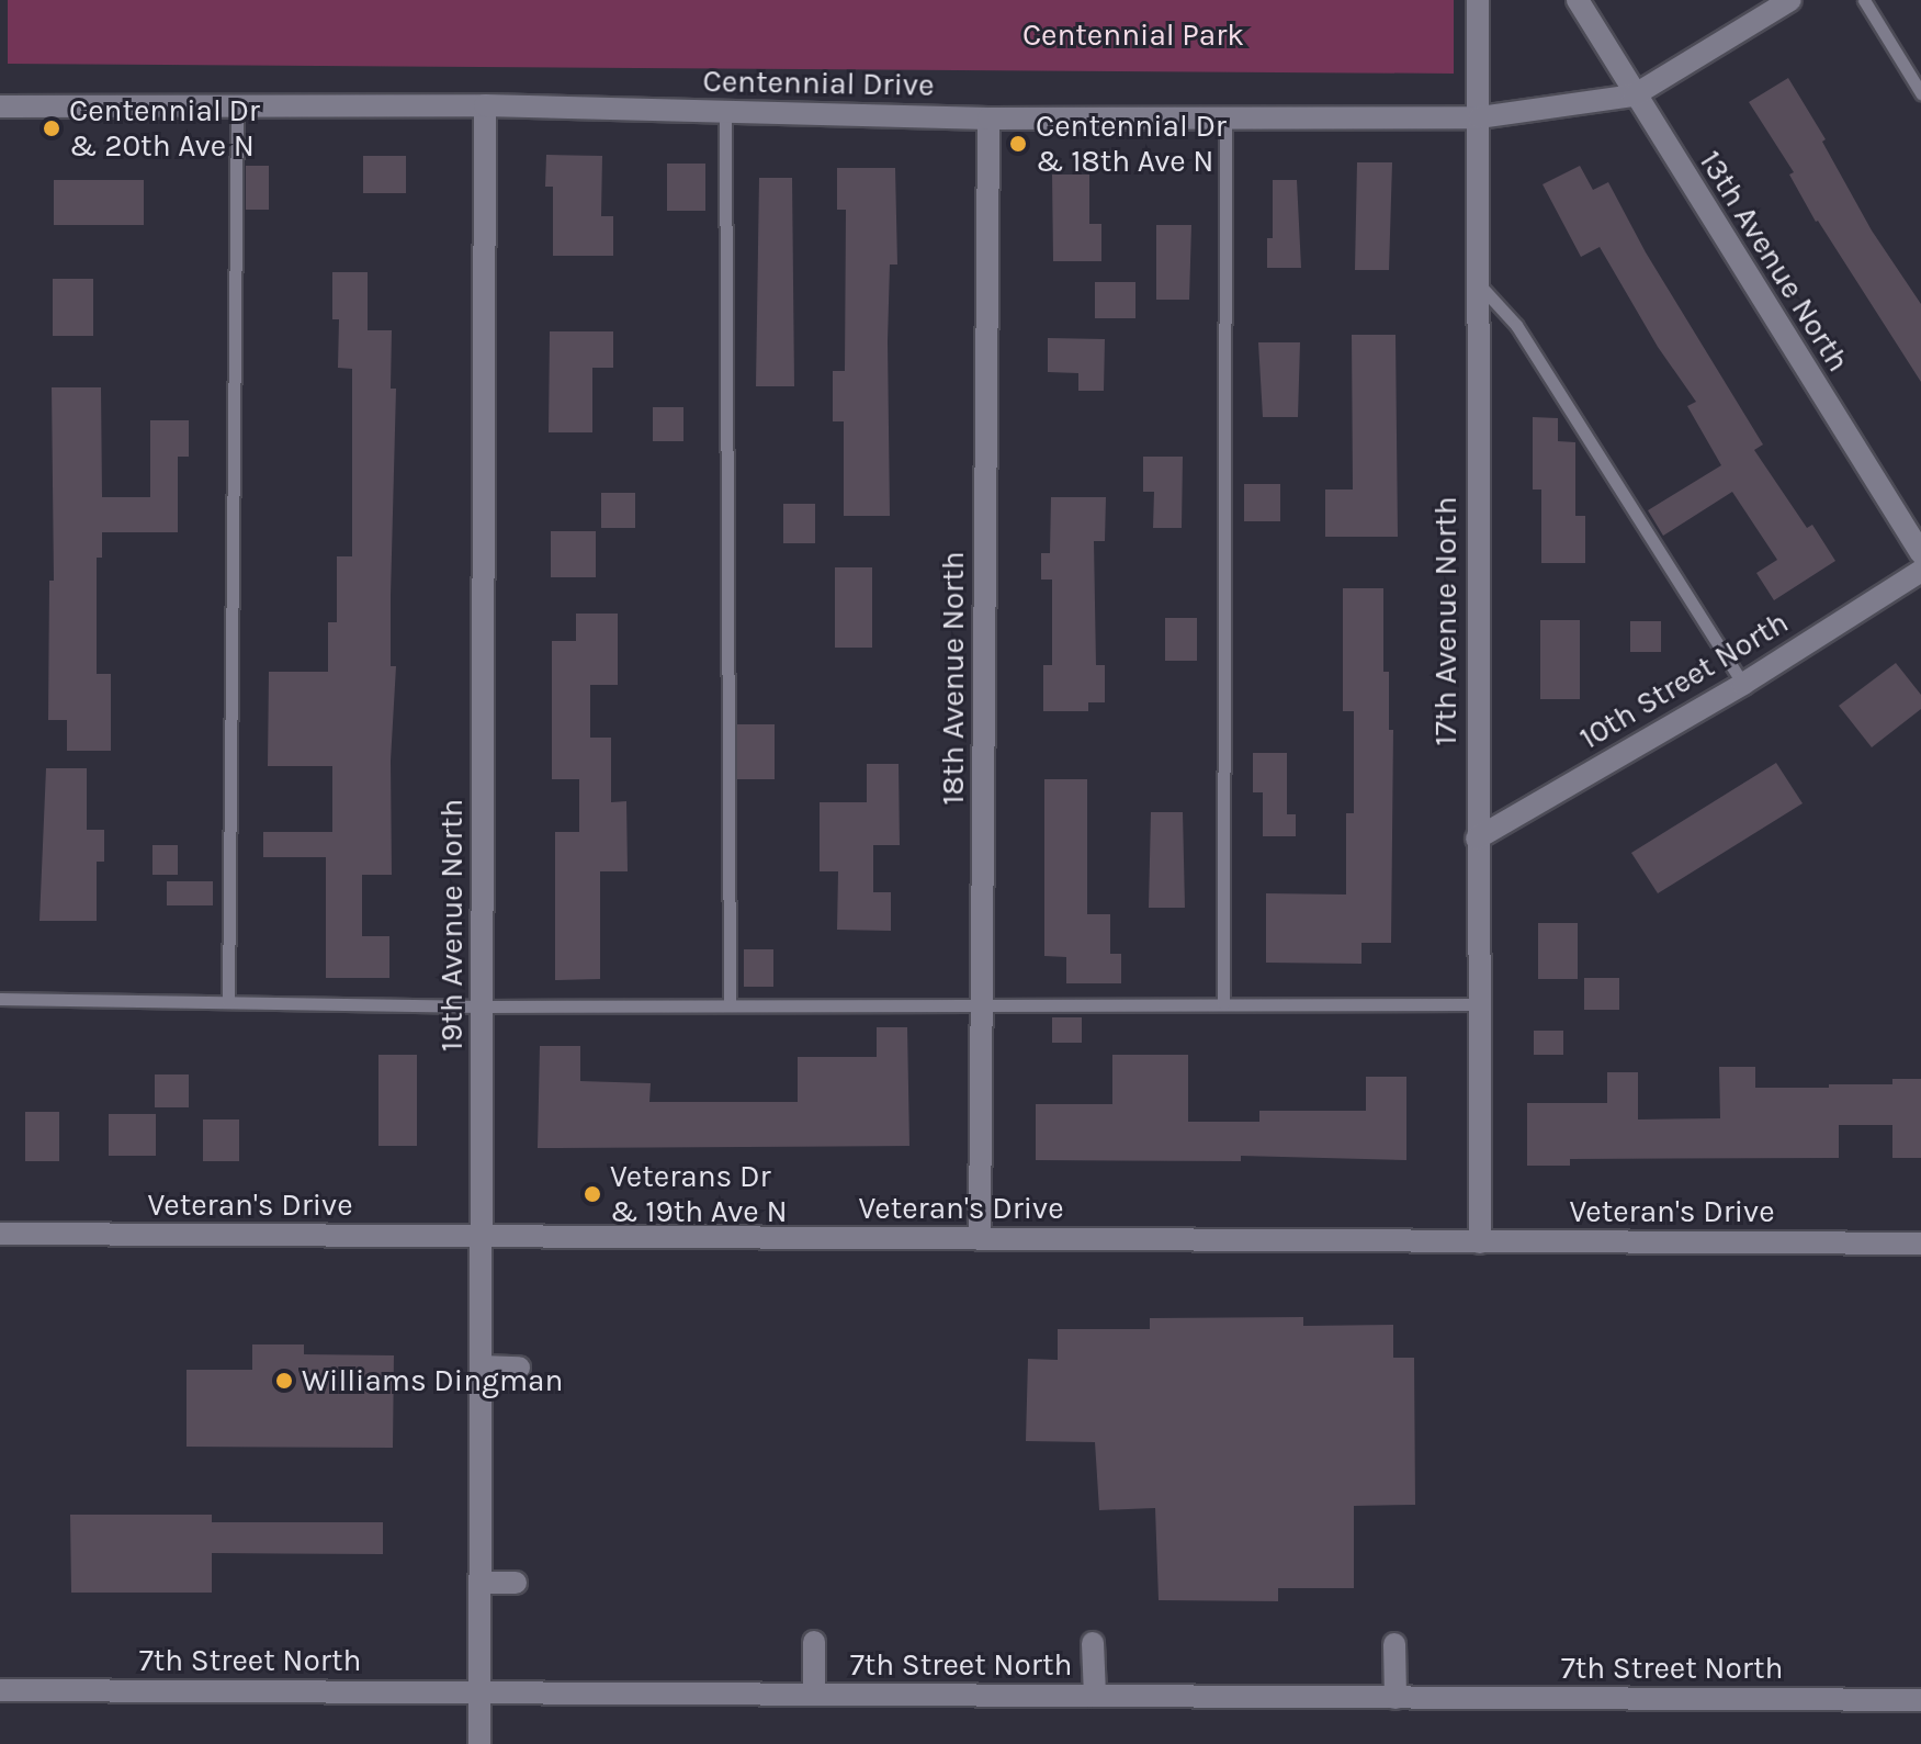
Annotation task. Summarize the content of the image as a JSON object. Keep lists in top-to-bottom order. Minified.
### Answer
{"streets":{"street":["Centennial Drive","13th Avenue North","17th Avenue North","18th Avenue North","10th Street North","19th Avenue North","Veteran's Drive","7th Street North"]},"crossings":[["Centennial Drive","13th Avenue North"],["Centennial Drive","17th Avenue North"],["Centennial Drive","18th Avenue North"],["Centennial Drive","19th Avenue North"],["17th Avenue North","10th Street North"],["17th Avenue North","Veteran's Drive"],["18th Avenue North","Veteran's Drive"],["19th Avenue North","Veteran's Drive"],["19th Avenue North","7th Street North"]],"parks":["Centennial Park"],"places":["Centennial Dr & 20th Ave N","Centennial Dr & 18th Ave N","Veterans Dr & 19th Ave N","Williams Dingman"]}
